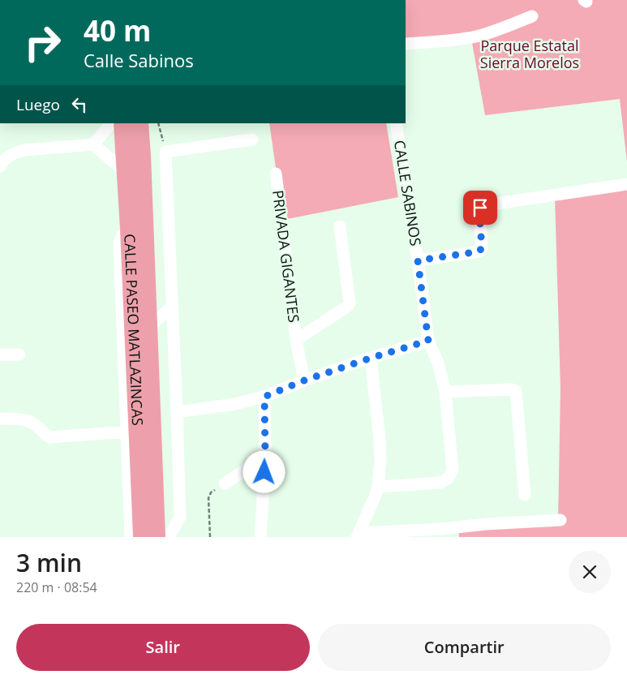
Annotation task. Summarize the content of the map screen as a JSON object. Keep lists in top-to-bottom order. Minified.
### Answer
{"streets":{"highway":["CALLE PASEO MATLAZINCAS"],"street":["CALLE SABINOS","PRIVADA GIGANTES"]},"parks":["Parque Estatal Sierra Morelos"],"page":{"turn":["40 m","Calle Sabinos"],"then":"Luego","heading":["3 min","220 m · 08:54"],"buttons":["Salir","Compartir"]}}
